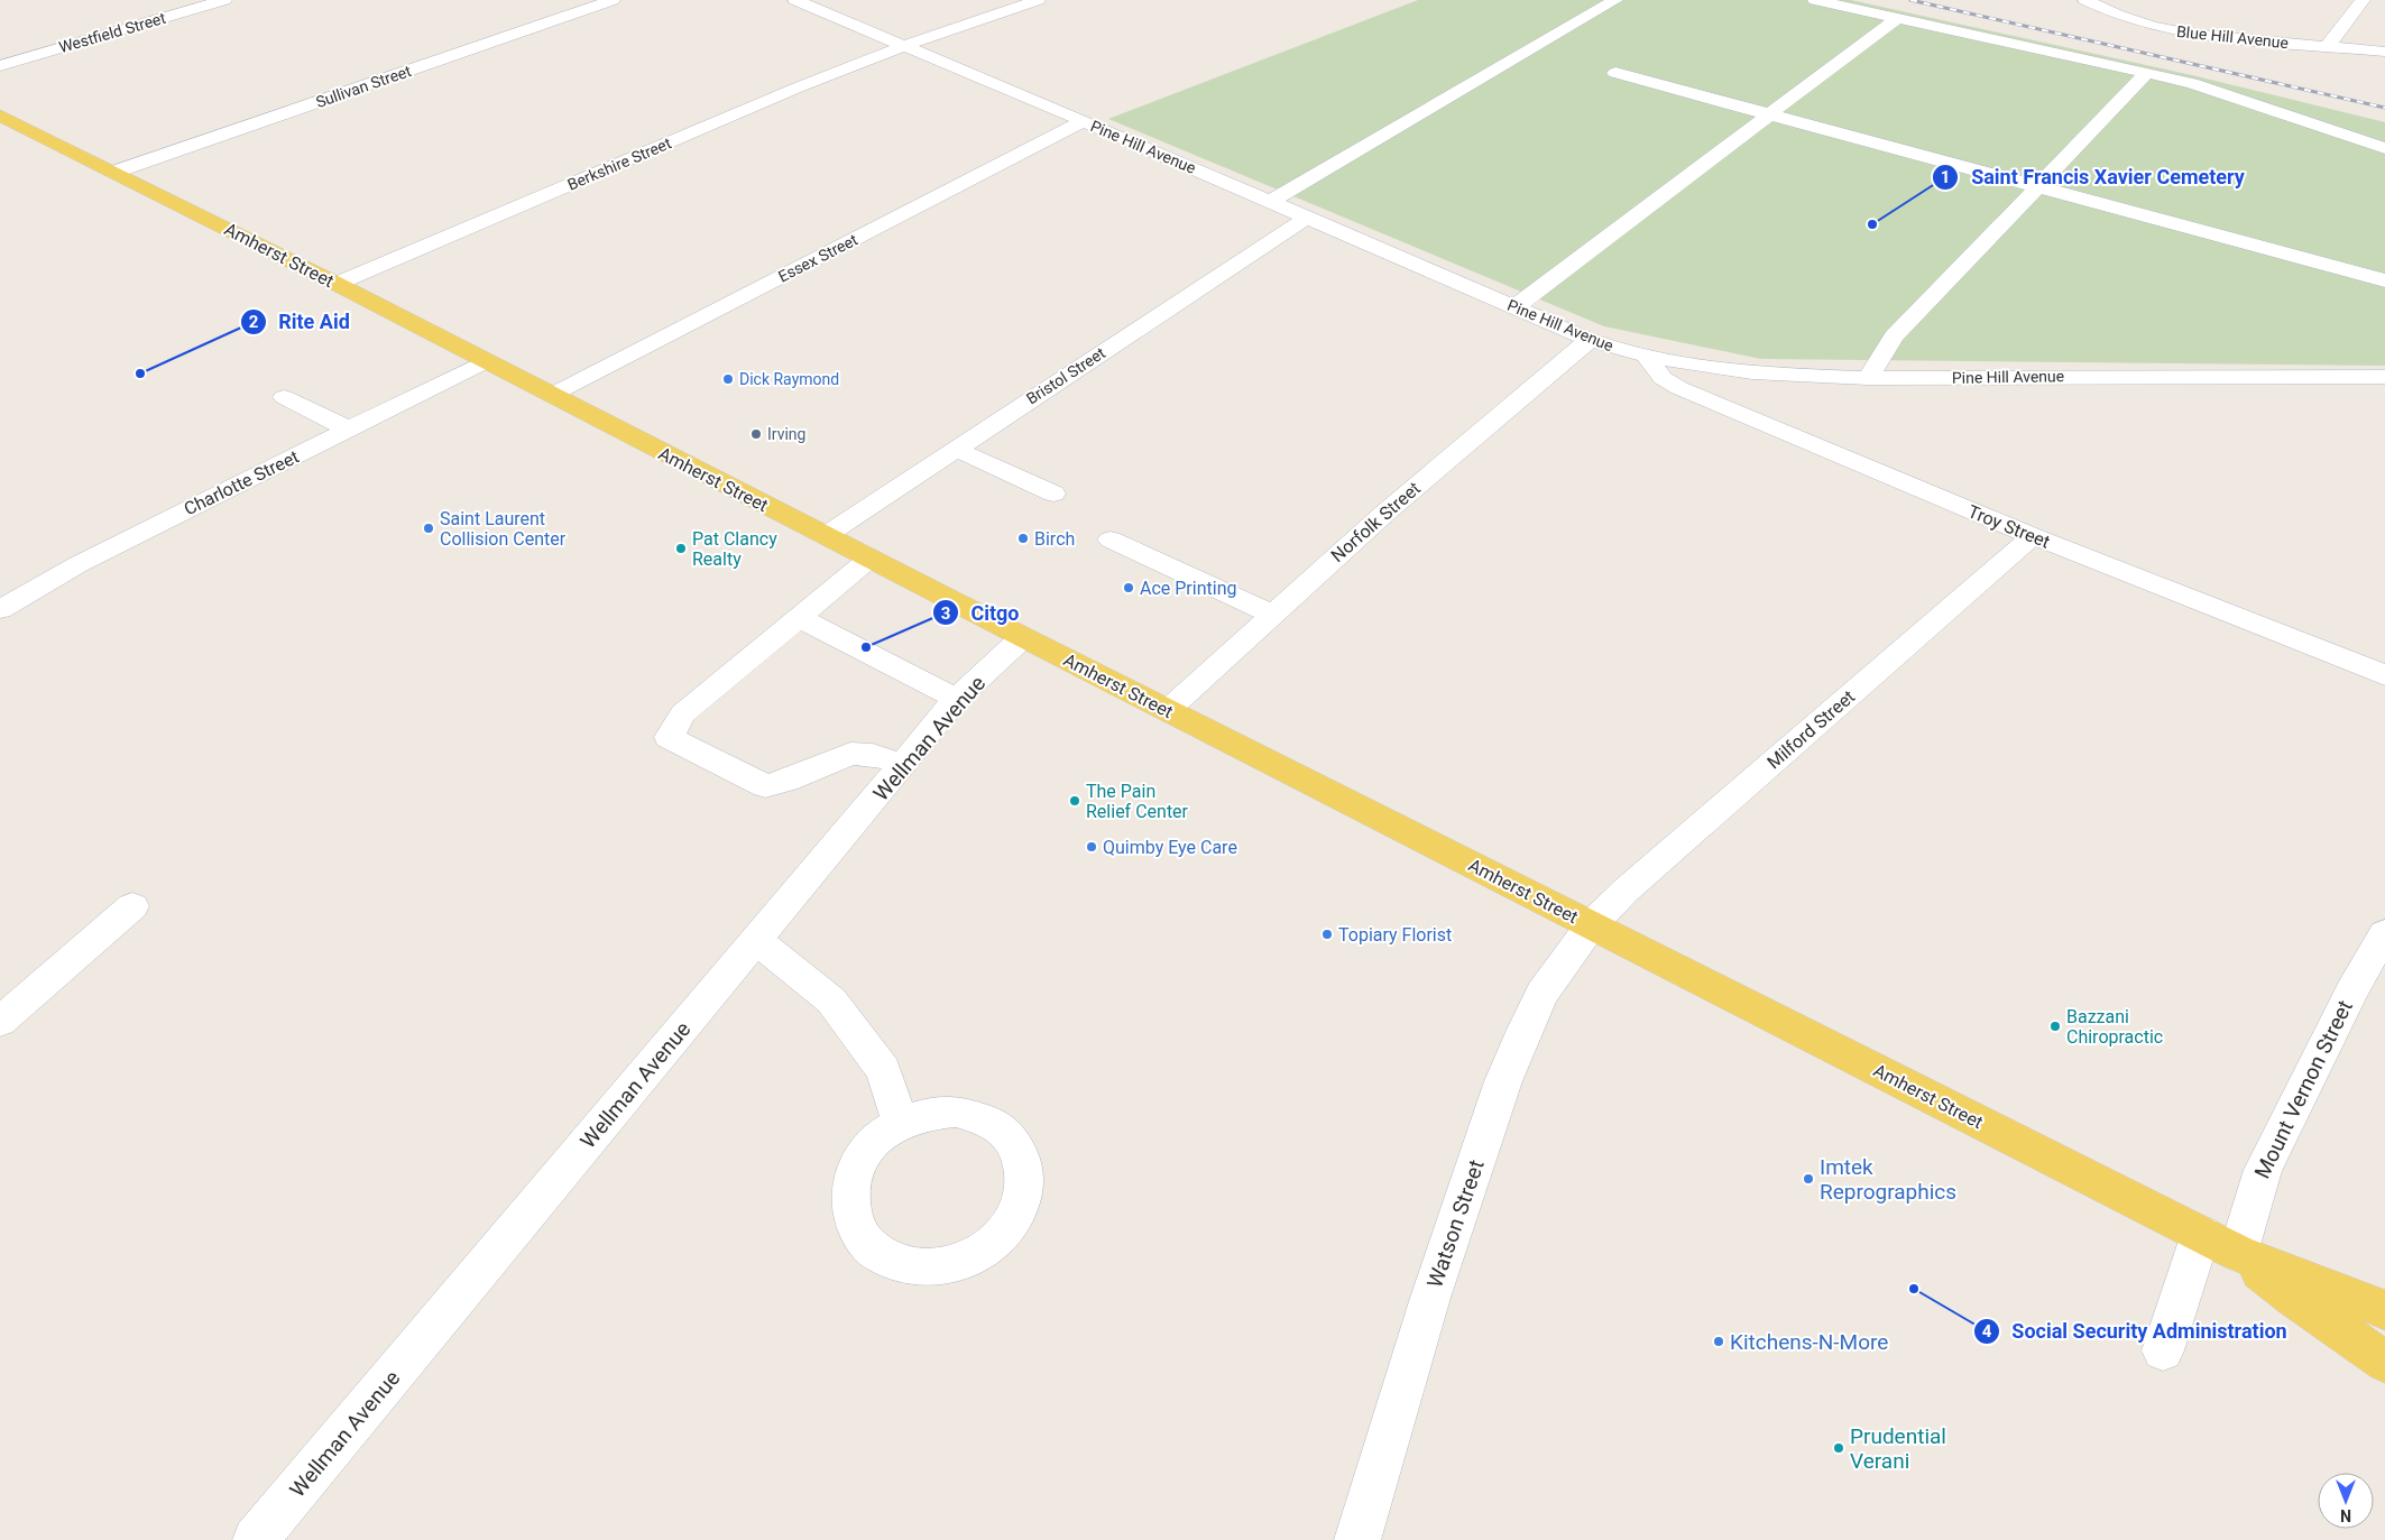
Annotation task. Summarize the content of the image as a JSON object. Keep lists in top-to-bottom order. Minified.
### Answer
{"streets":{"main road":["Amherst Street"],"street":["Westfield Street","Blue Hill Avenue","Sullivan Street","Pine Hill Avenue","Berkshire Street","Essex Street","Bristol Street","Charlotte Street","Norfolk Street","Troy Street","Milford Street","Wellman Avenue","Mount Vernon Street","Watson Street"]},"crossings":[["Sullivan Street","Amherst Street"],["Pine Hill Avenue","Berkshire Street"],["Pine Hill Avenue","Essex Street"],["Pine Hill Avenue","Bristol Street"],["Pine Hill Avenue","Norfolk Street"],["Pine Hill Avenue","Troy Street"],["Berkshire Street","Amherst Street"],["Amherst Street","Essex Street"],["Amherst Street","Bristol Street"],["Amherst Street","Charlotte Street"],["Amherst Street","Norfolk Street"],["Amherst Street","Milford Street"],["Amherst Street","Wellman Avenue"],["Amherst Street","Mount Vernon Street"],["Amherst Street","Watson Street"],["Troy Street","Milford Street"],["Milford Street","Watson Street"]],"places":["Saint Francis Xavier Cemetery","Rite Aid","Dick Raymond","Irving","Saint Laurent Collision Center","Birch","Pat Clancy Realty","Ace Printing","Citgo","The Pain Relief Center","Quimby Eye Care","Topiary Florist","Bazzani Chiropractic","Imtek Reprographics","Social Security Administration","Kitchens-N-More","Prudential Verani"],"north":"bottom"}
